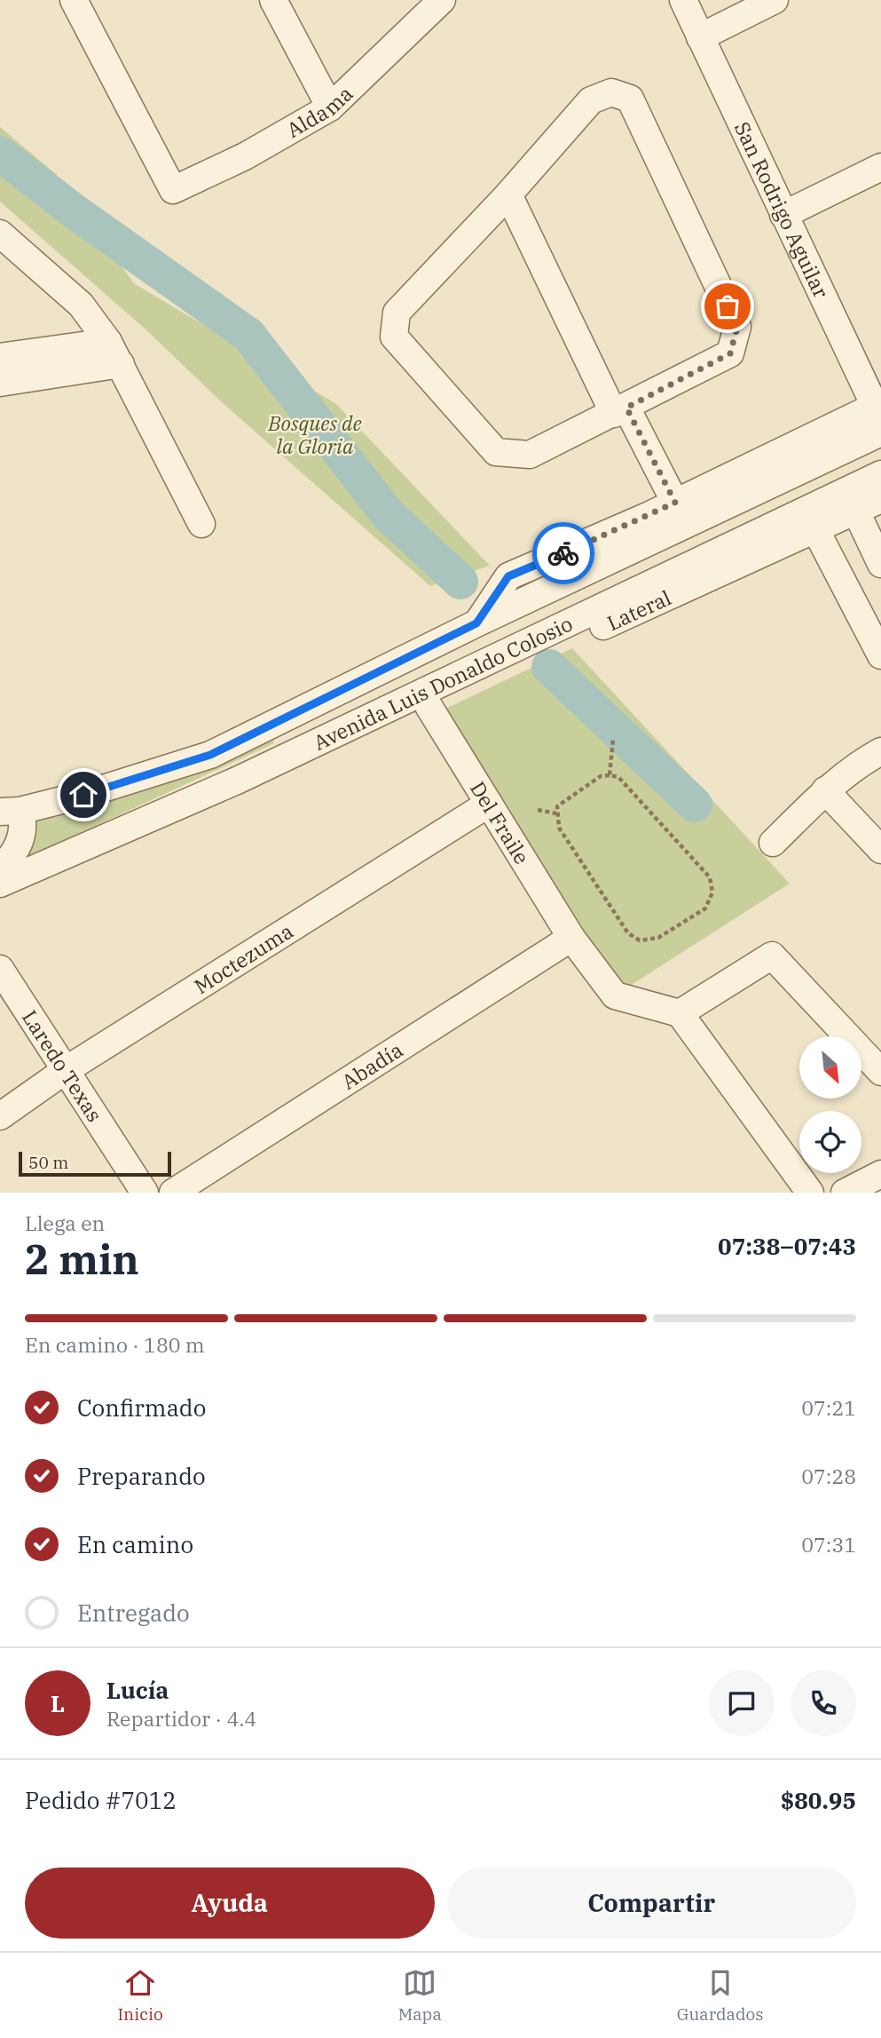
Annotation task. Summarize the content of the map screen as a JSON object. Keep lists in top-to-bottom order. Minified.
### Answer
{"streets":{"street":["Aldama","San Rodrigo Aguilar","Lateral","Avenida Luis Donaldo Colosio","Del Fraile","Moctezuma","Laredo Texas","Abadía"]},"crossings":[["Lateral","Avenida Luis Donaldo Colosio"],["Lateral","Del Fraile"],["Del Fraile","Moctezuma"],["Del Fraile","Abadía"],["Moctezuma","Laredo Texas"]],"parks":["Bosques de la Gloria"],"scale_bar":"50 m","north":"bottom right","page":{"scale":"50 m","heading":["2 min","Llega en","07:38–07:43"],"panel":["Lucía","Repartidor · 4.4","Pedido #7012","$80.95"],"bar":"En camino · 180 m","list":[["Confirmado","07:21"],["Preparando","07:28"],["En camino","07:31"],"Entregado"],"round":"L","buttons":["Ayuda","Compartir"],"tabs":["Inicio","Mapa","Guardados"]}}
